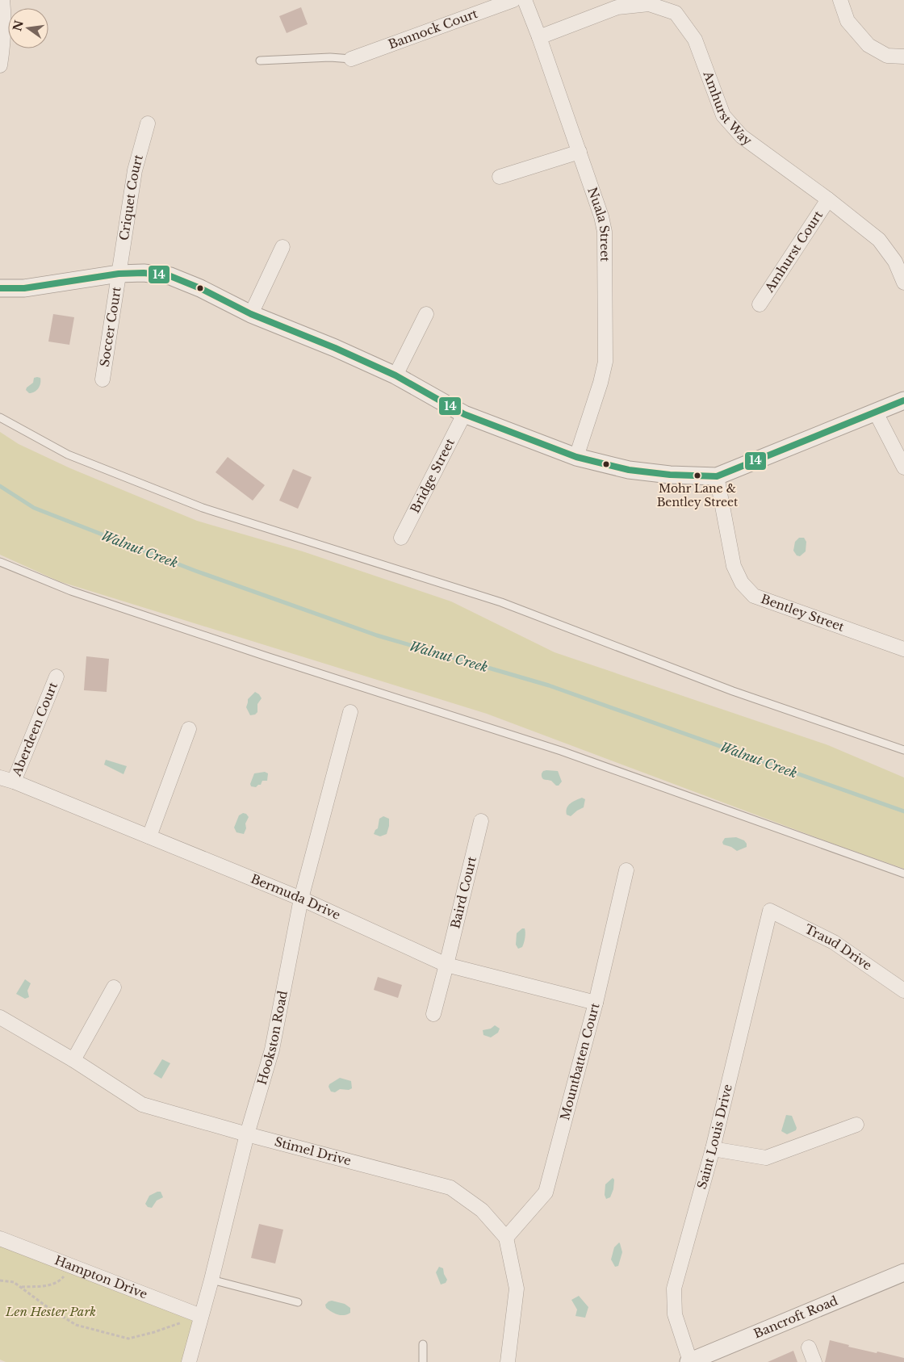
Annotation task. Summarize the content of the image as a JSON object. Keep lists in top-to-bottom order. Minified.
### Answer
{"streets":{"street":["Bannock Court","Amhurst Way","Criquet Court","Nuala Street","Amhurst Court","Soccer Court","Bridge Street","Bentley Street","Aberdeen Court","Baird Court","Bermuda Drive","Traud Drive","Hookston Road","Mountbatten Court","Saint Louis Drive","Stimel Drive","Hampton Drive","Bancroft Road"]},"crossings":[["Amhurst Way","Nuala Street"],["Amhurst Way","Amhurst Court"],["Criquet Court","Soccer Court"],["Aberdeen Court","Bermuda Drive"],["Baird Court","Bermuda Drive"],["Bermuda Drive","Hookston Road"],["Bermuda Drive","Mountbatten Court"],["Traud Drive","Saint Louis Drive"],["Hookston Road","Stimel Drive"],["Hookston Road","Hampton Drive"],["Mountbatten Court","Stimel Drive"],["Saint Louis Drive","Bancroft Road"]],"water":["Walnut Creek"],"parks":["Len Hester Park"],"places":["Mohr Lane & Bentley Street"],"lines":["transit line 14"],"north":"left"}
